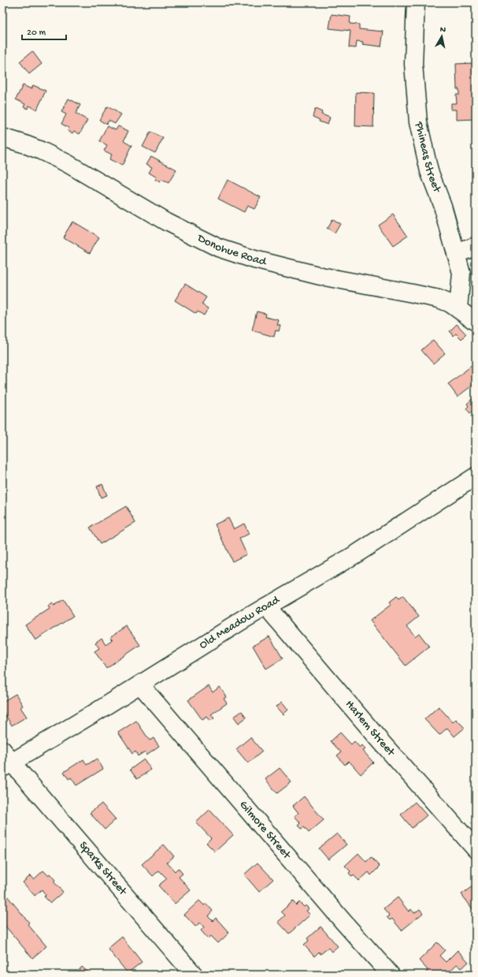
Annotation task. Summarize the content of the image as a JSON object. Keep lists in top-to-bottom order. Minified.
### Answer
{"streets":{"street":["Phineas Street","Donohue Road","Old Meadow Road","Harlem Street","Gilmore Street","Sparks Street"]},"crossings":[["Phineas Street","Donohue Road"],["Old Meadow Road","Harlem Street"],["Old Meadow Road","Gilmore Street"],["Old Meadow Road","Sparks Street"]],"scale_bar":"20 m","north":"top"}
